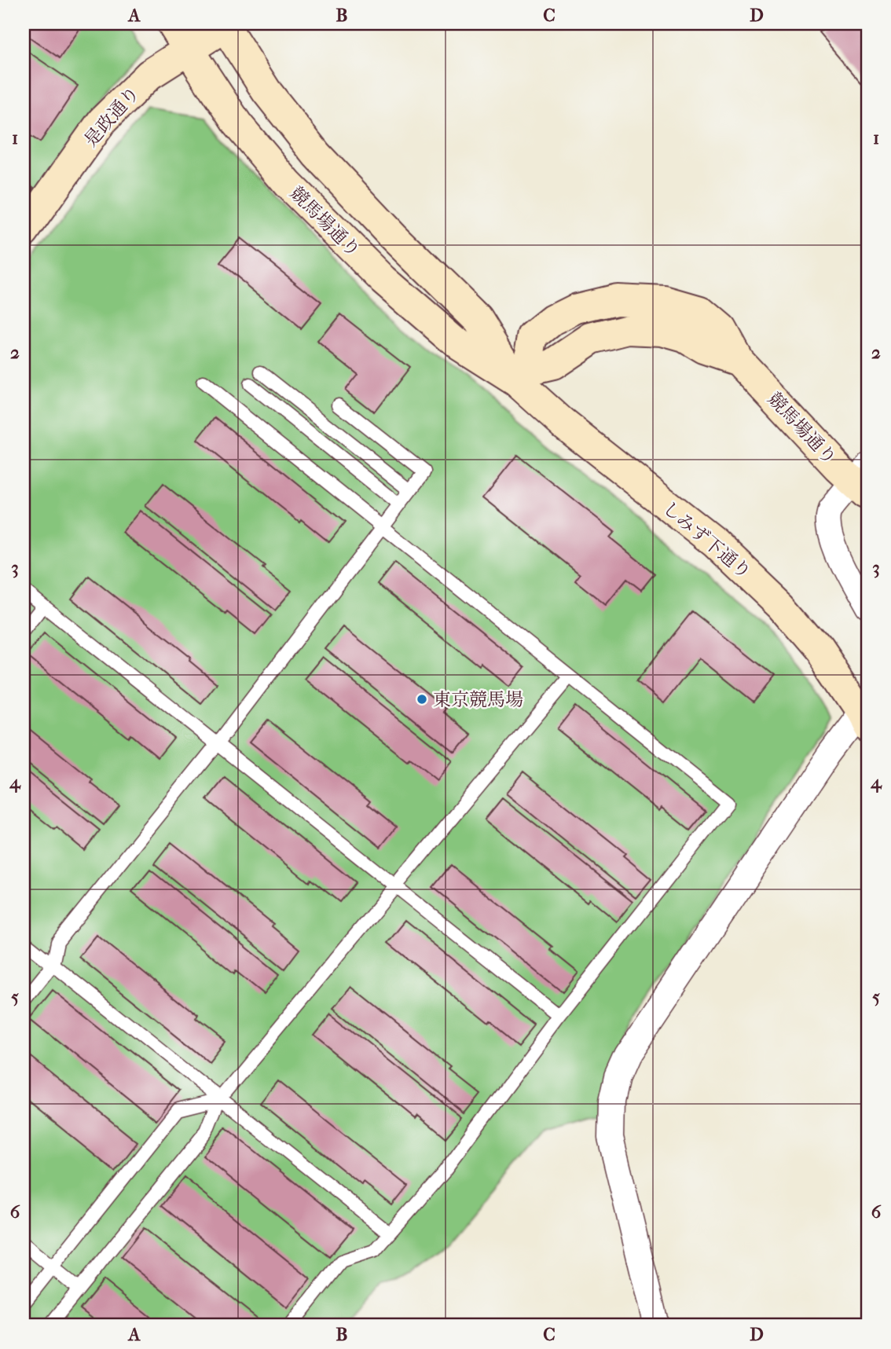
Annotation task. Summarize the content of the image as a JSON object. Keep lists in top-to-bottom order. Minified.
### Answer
{"streets":{"street":["是政通り","競馬場通り","しみず下通り"]},"crossings":[["是政通り","競馬場通り"],["競馬場通り","しみず下通り"]],"places":["東京競馬場"],"grid":{"columns":["A","B","C","D"],"rows":["1","2","3","4","5","6"]}}
